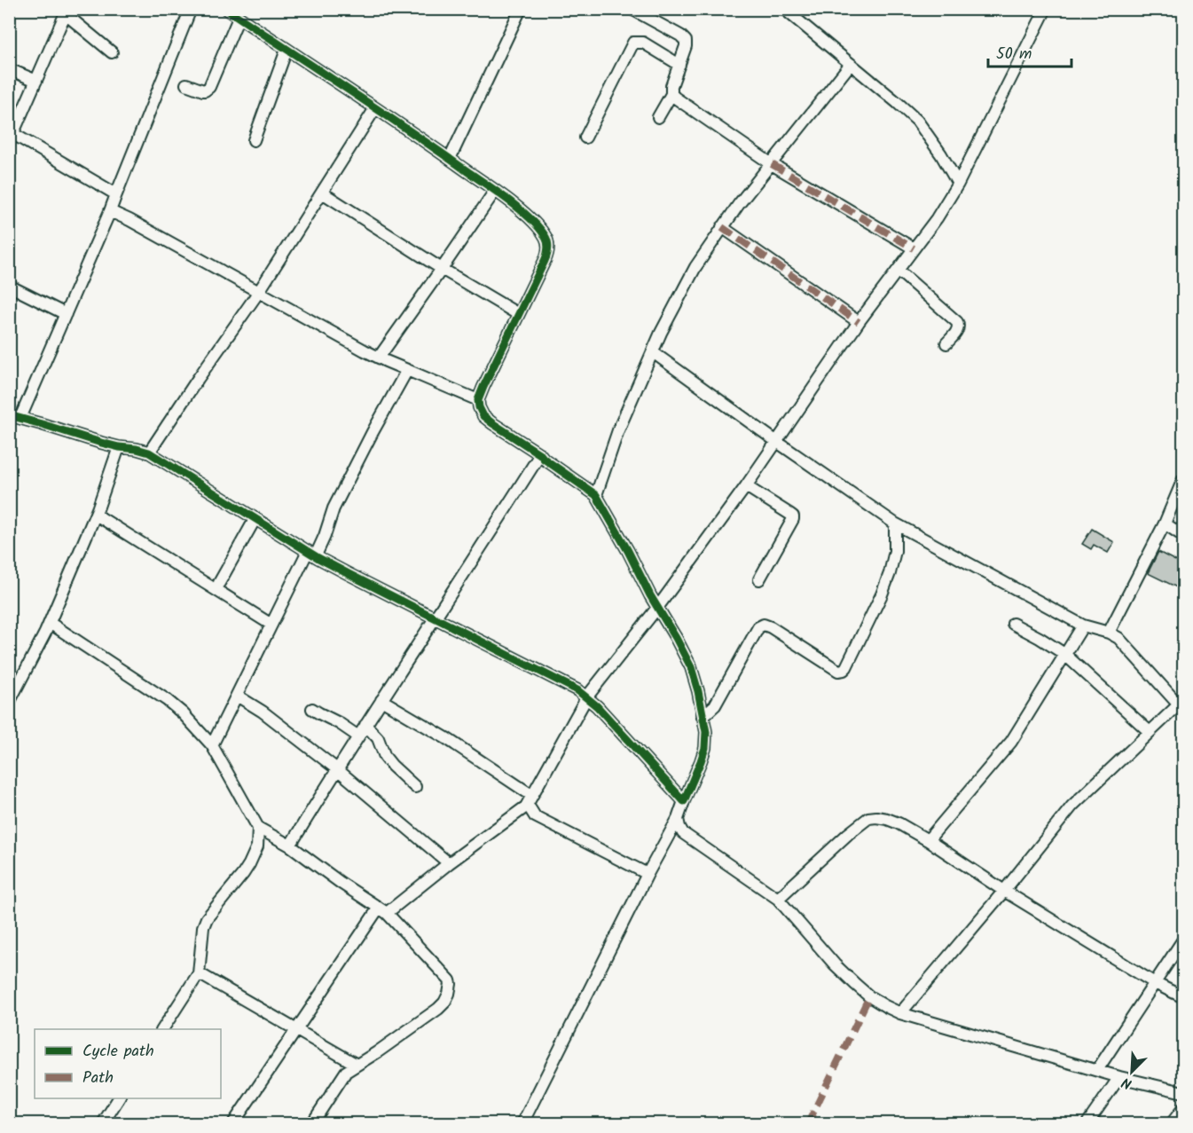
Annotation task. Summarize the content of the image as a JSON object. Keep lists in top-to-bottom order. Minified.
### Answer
{"legend":["Cycle path","Path"],"scale_bar":"50 m","north":"bottom left"}
